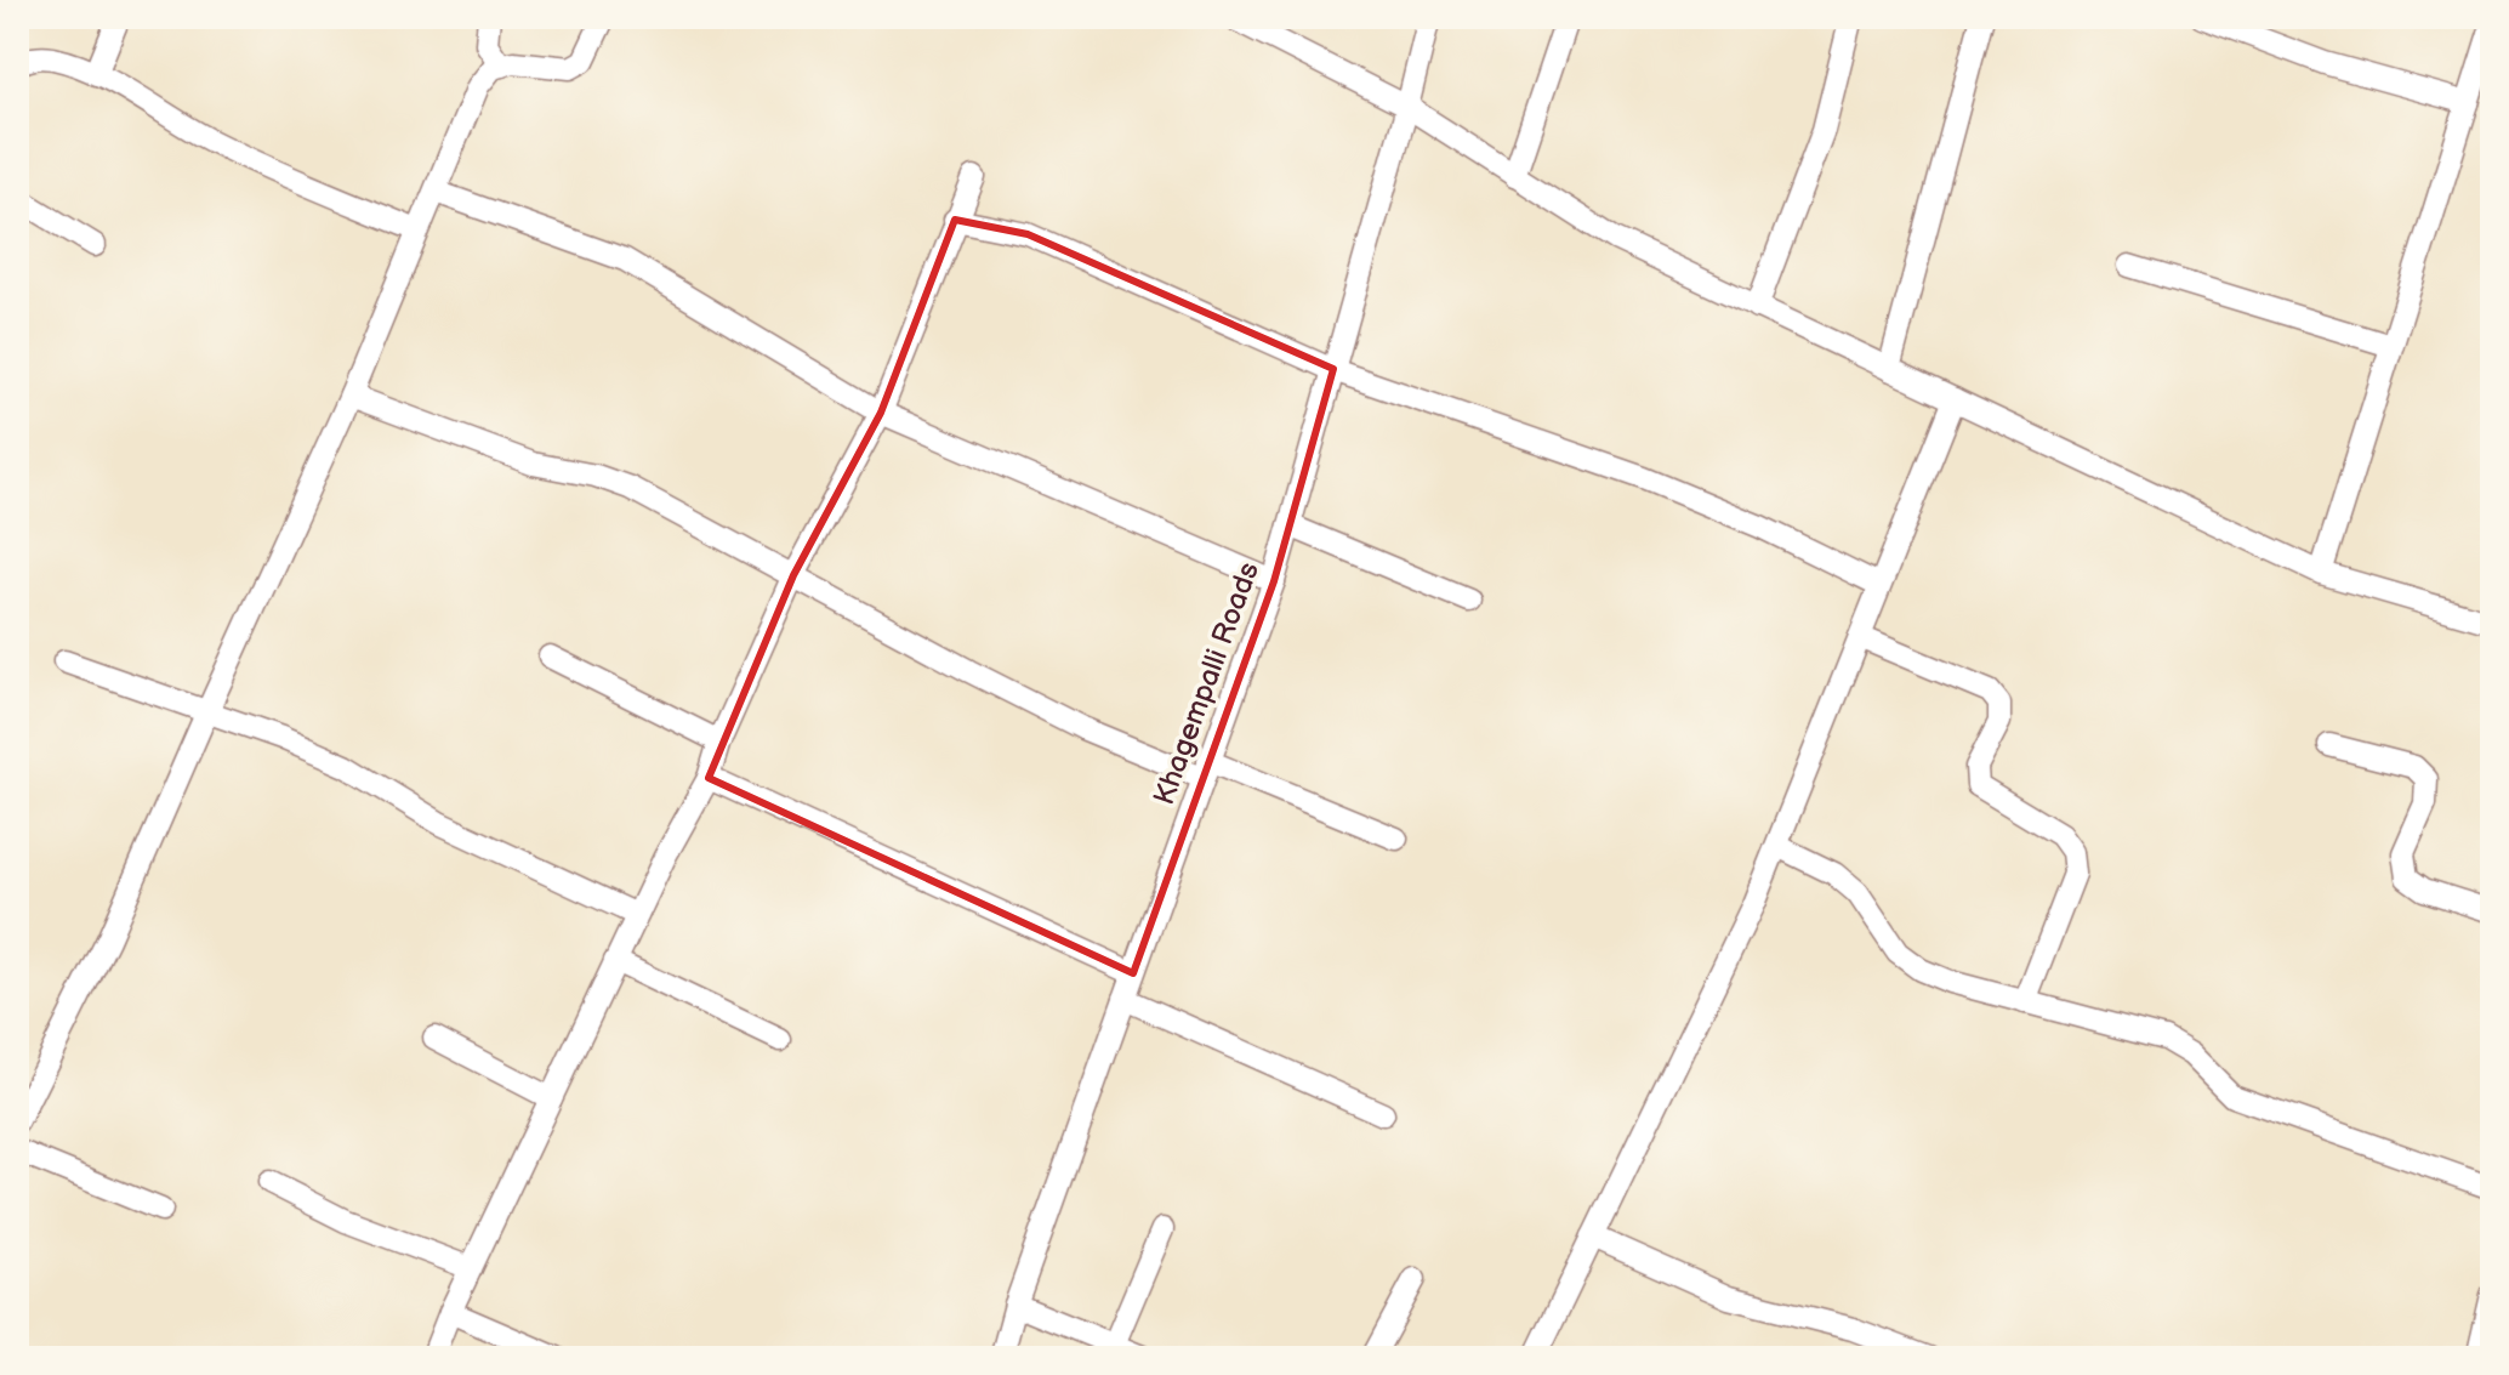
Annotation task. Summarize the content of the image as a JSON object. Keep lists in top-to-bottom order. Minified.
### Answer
{"streets":{"street":["Khagempalli Roads"]}}
